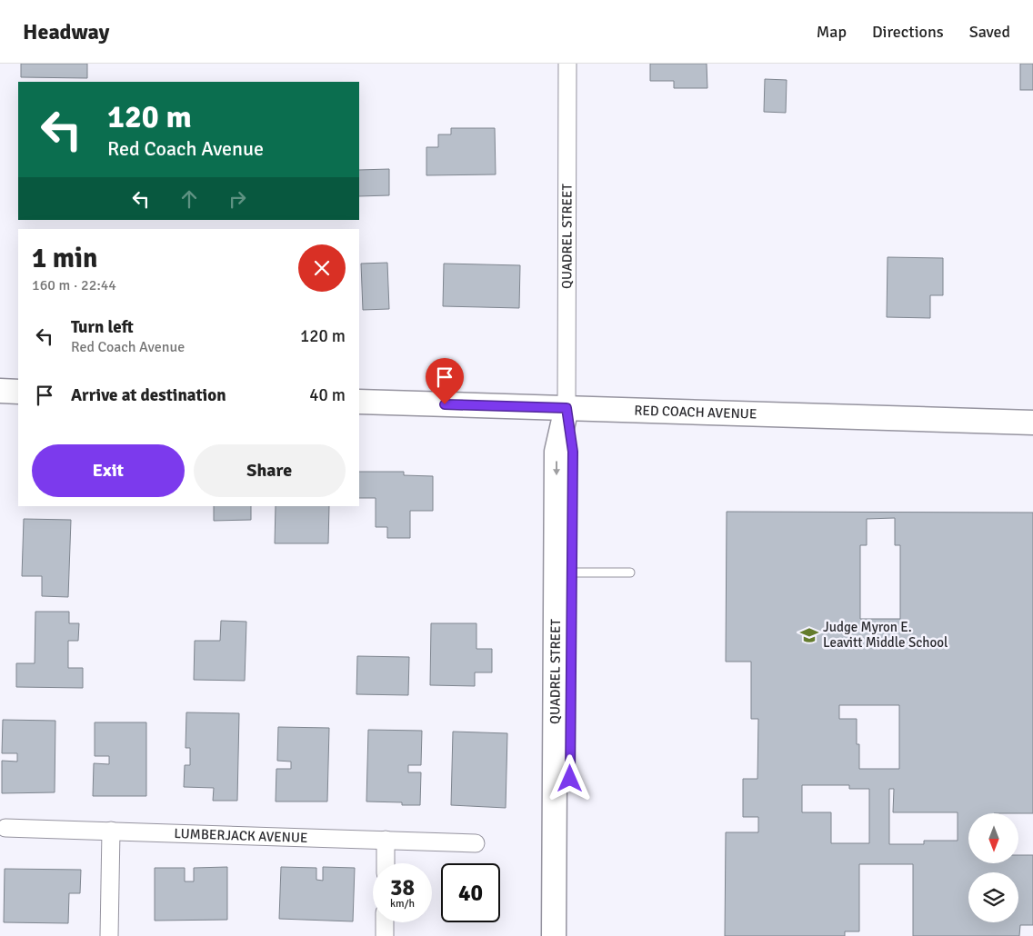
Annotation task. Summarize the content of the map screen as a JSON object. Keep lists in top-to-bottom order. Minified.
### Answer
{"streets":{"street":["QUADREL STREET","RED COACH AVENUE","LUMBERJACK AVENUE"]},"crossings":[["QUADREL STREET","RED COACH AVENUE"]],"places":{"school or university":["Judge Myron E. Leavitt Middle School"]},"north":"bottom","page":{"header":"Headway","nav":["Map","Directions","Saved"],"turn":["120 m","Red Coach Avenue"],"heading":["1 min","160 m · 22:44"],"list":[{"name":"Turn left","note":"Red Coach Avenue","value":"120 m"},{"name":"Arrive at destination","value":"40 m"}],"buttons":["Exit","Share"],"speed":"38 km/h","limit":"40"}}
